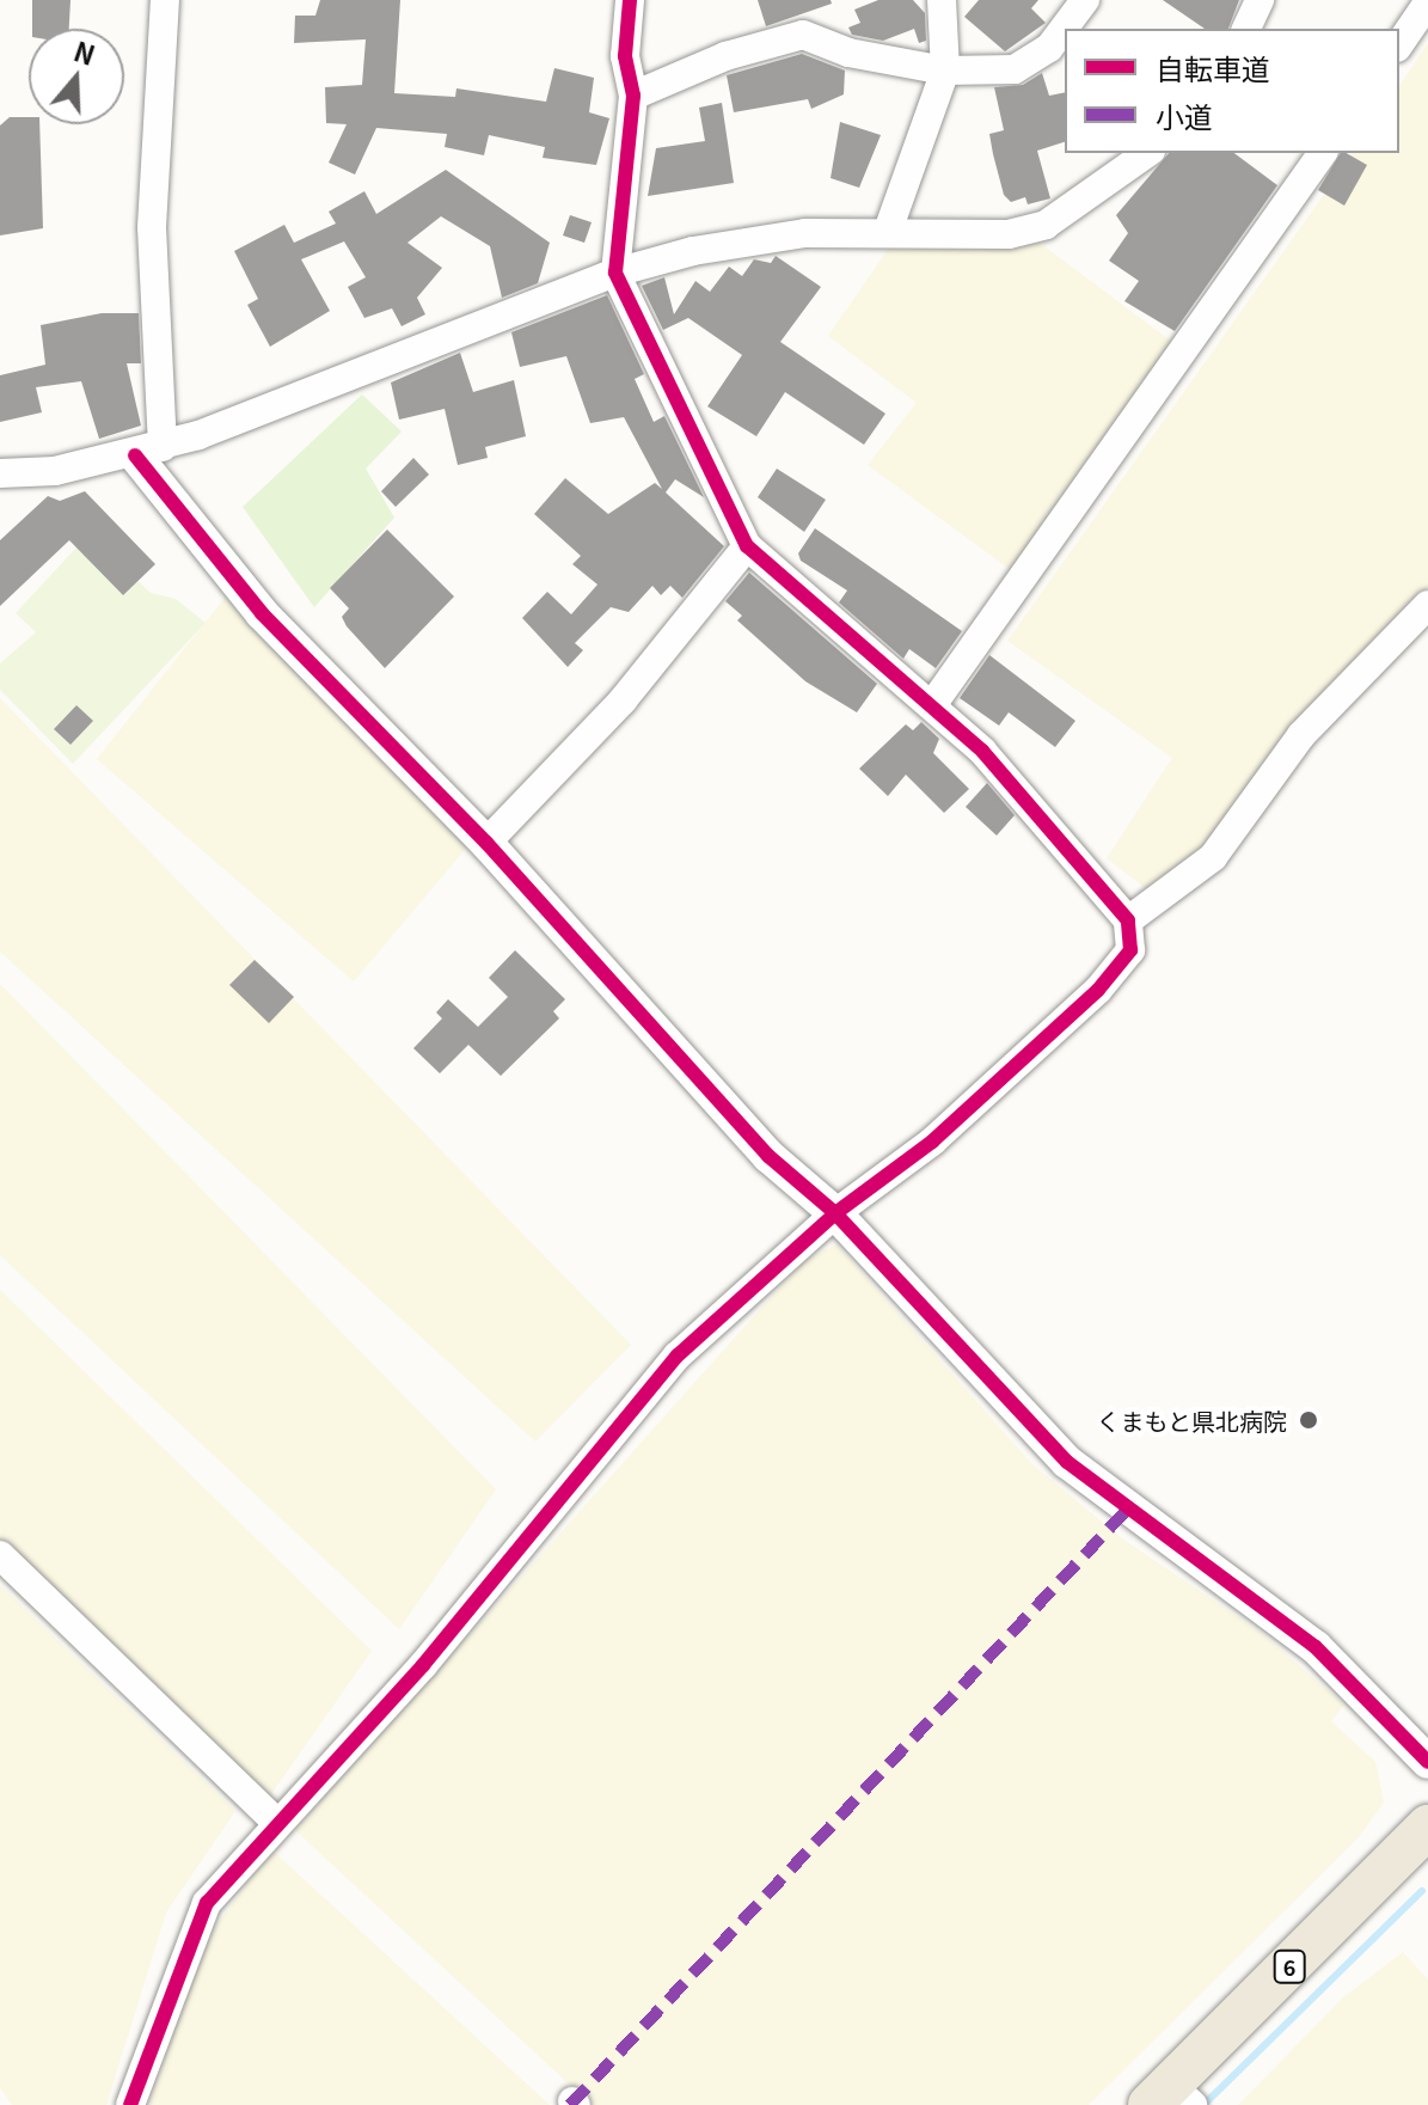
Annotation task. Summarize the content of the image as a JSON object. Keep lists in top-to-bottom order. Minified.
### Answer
{"streets":{"main road":["6"]},"places":["くまもと県北病院"],"legend":["自転車道","小道"],"north":"top"}
